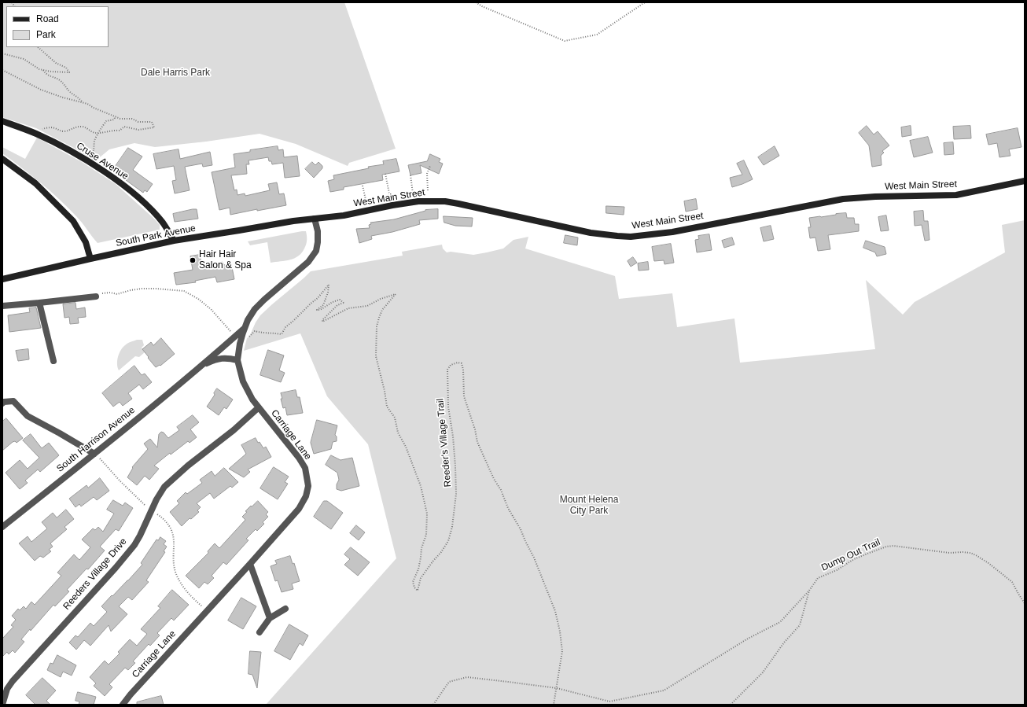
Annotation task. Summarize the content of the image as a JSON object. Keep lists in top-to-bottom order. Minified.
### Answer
{"streets":{"street":["Cruse Avenue","West Main Street","South Park Avenue","Carriage Lane","South Harrison Avenue","Reeders Village Drive"],"path":["Reeder's Village Trail","Dump Out Trail"]},"crossings":[["Cruse Avenue","South Park Avenue"],["West Main Street","South Park Avenue"],["West Main Street","Carriage Lane"],["South Park Avenue","Carriage Lane"],["Carriage Lane","South Harrison Avenue"],["Carriage Lane","Reeder's Village Trail"],["Carriage Lane","Reeders Village Drive"]],"parks":["Dale Harris Park","Mount Helena City Park"],"places":["Hair Hair Salon & Spa"],"legend":["Road","Park"]}
